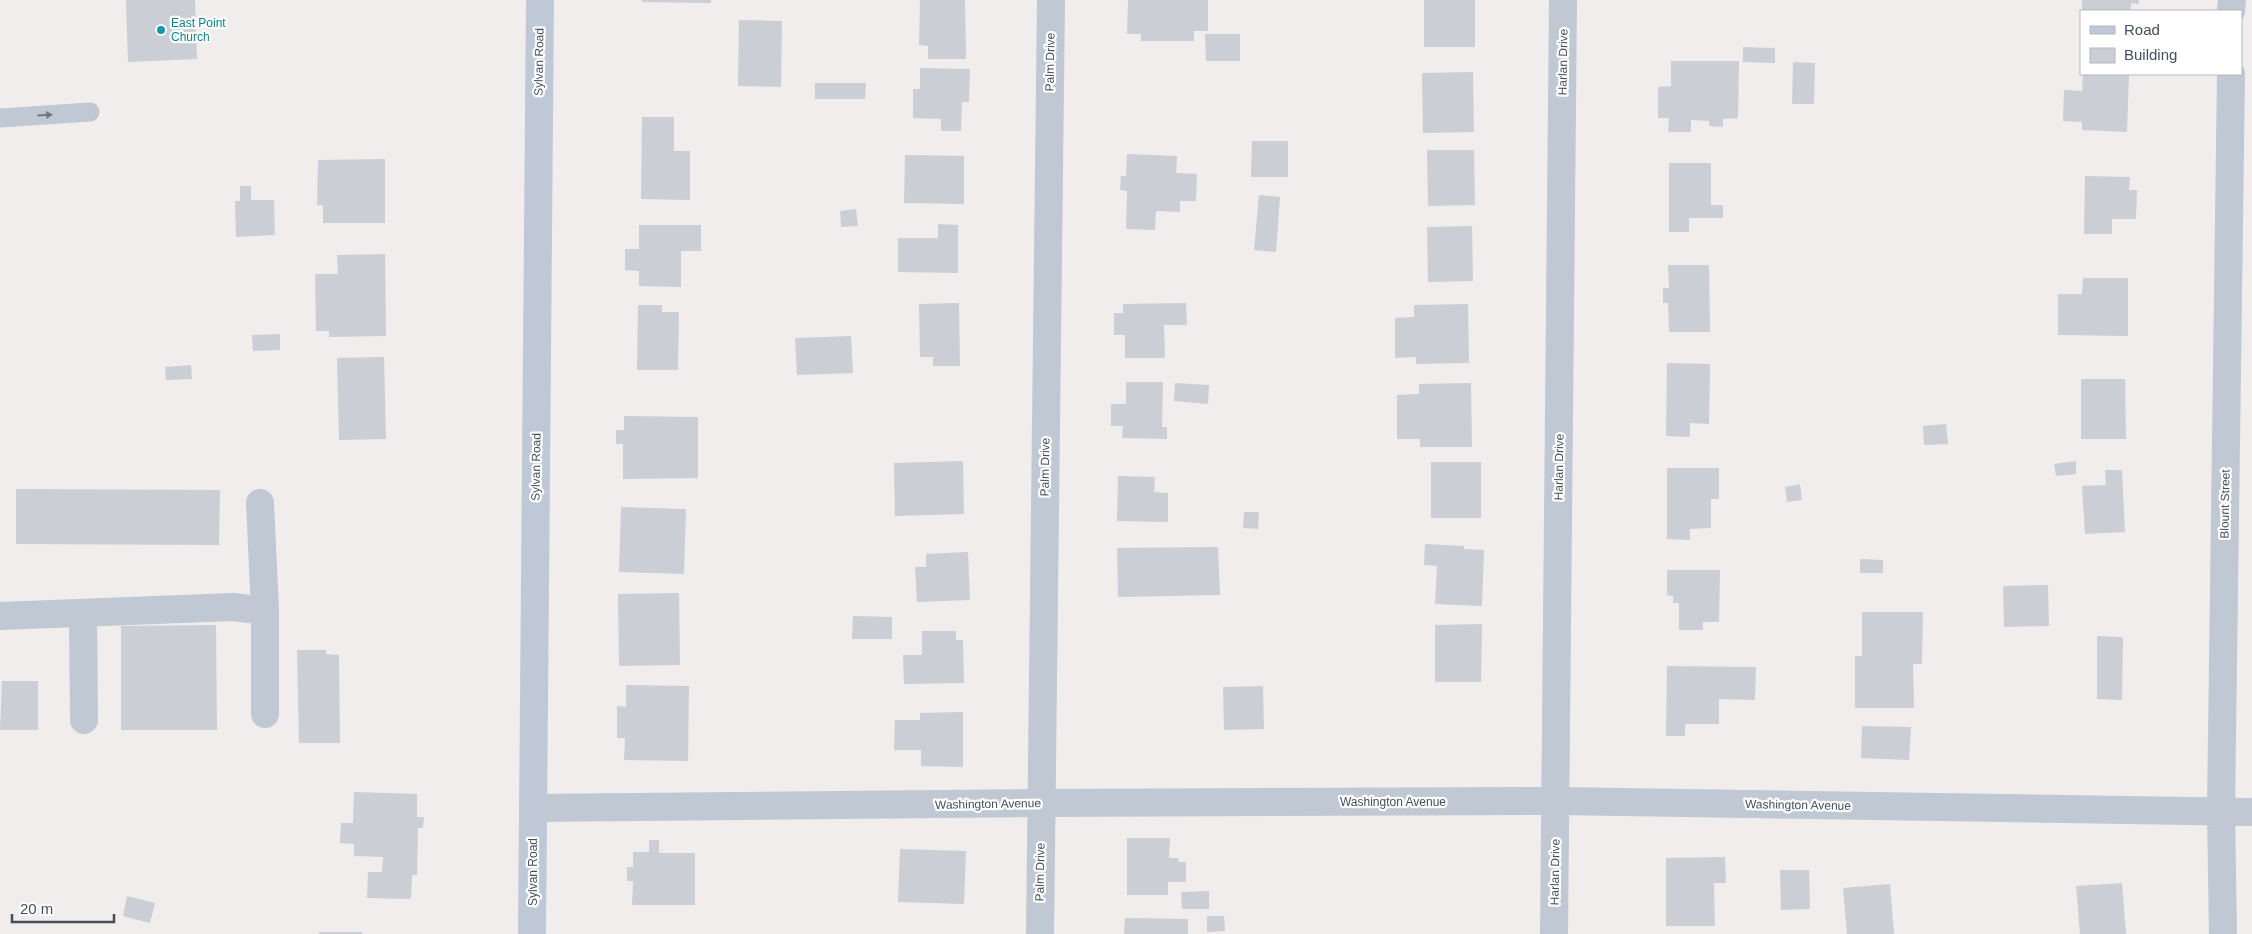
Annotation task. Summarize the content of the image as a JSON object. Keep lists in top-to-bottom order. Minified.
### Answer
{"streets":{"main road":["Sylvan Road"],"street":["Palm Drive","Harlan Drive","Blount Street","Washington Avenue"]},"crossings":[["Sylvan Road","Washington Avenue"],["Palm Drive","Washington Avenue"],["Harlan Drive","Washington Avenue"],["Blount Street","Washington Avenue"]],"places":["East Point Church"],"legend":["Road","Building"],"scale_bar":"20 m"}
